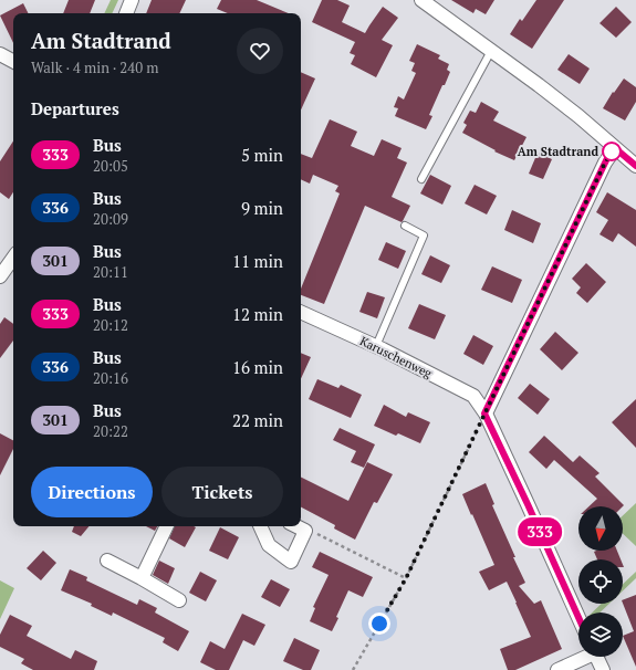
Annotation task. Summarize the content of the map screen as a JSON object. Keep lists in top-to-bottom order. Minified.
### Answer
{"streets":{"street":["Karuschenweg"]},"places":["Am Stadtrand"],"lines":["bus line 333"],"north":"bottom","page":{"on_map":"333","heading":[["Am Stadtrand","Walk · 4 min · 240 m"],"Departures"],"list":[{"mark":"333","name":"Bus","note":"20:05","value":"5 min"},{"mark":"336","name":"Bus","note":"20:09","value":"9 min"},{"mark":"301","name":"Bus","note":"20:11","value":"11 min"},{"mark":"333","name":"Bus","note":"20:12","value":"12 min"},{"mark":"336","name":"Bus","note":"20:16","value":"16 min"},{"mark":"301","name":"Bus","note":"20:22","value":"22 min"}],"buttons":["Directions","Tickets"]}}
